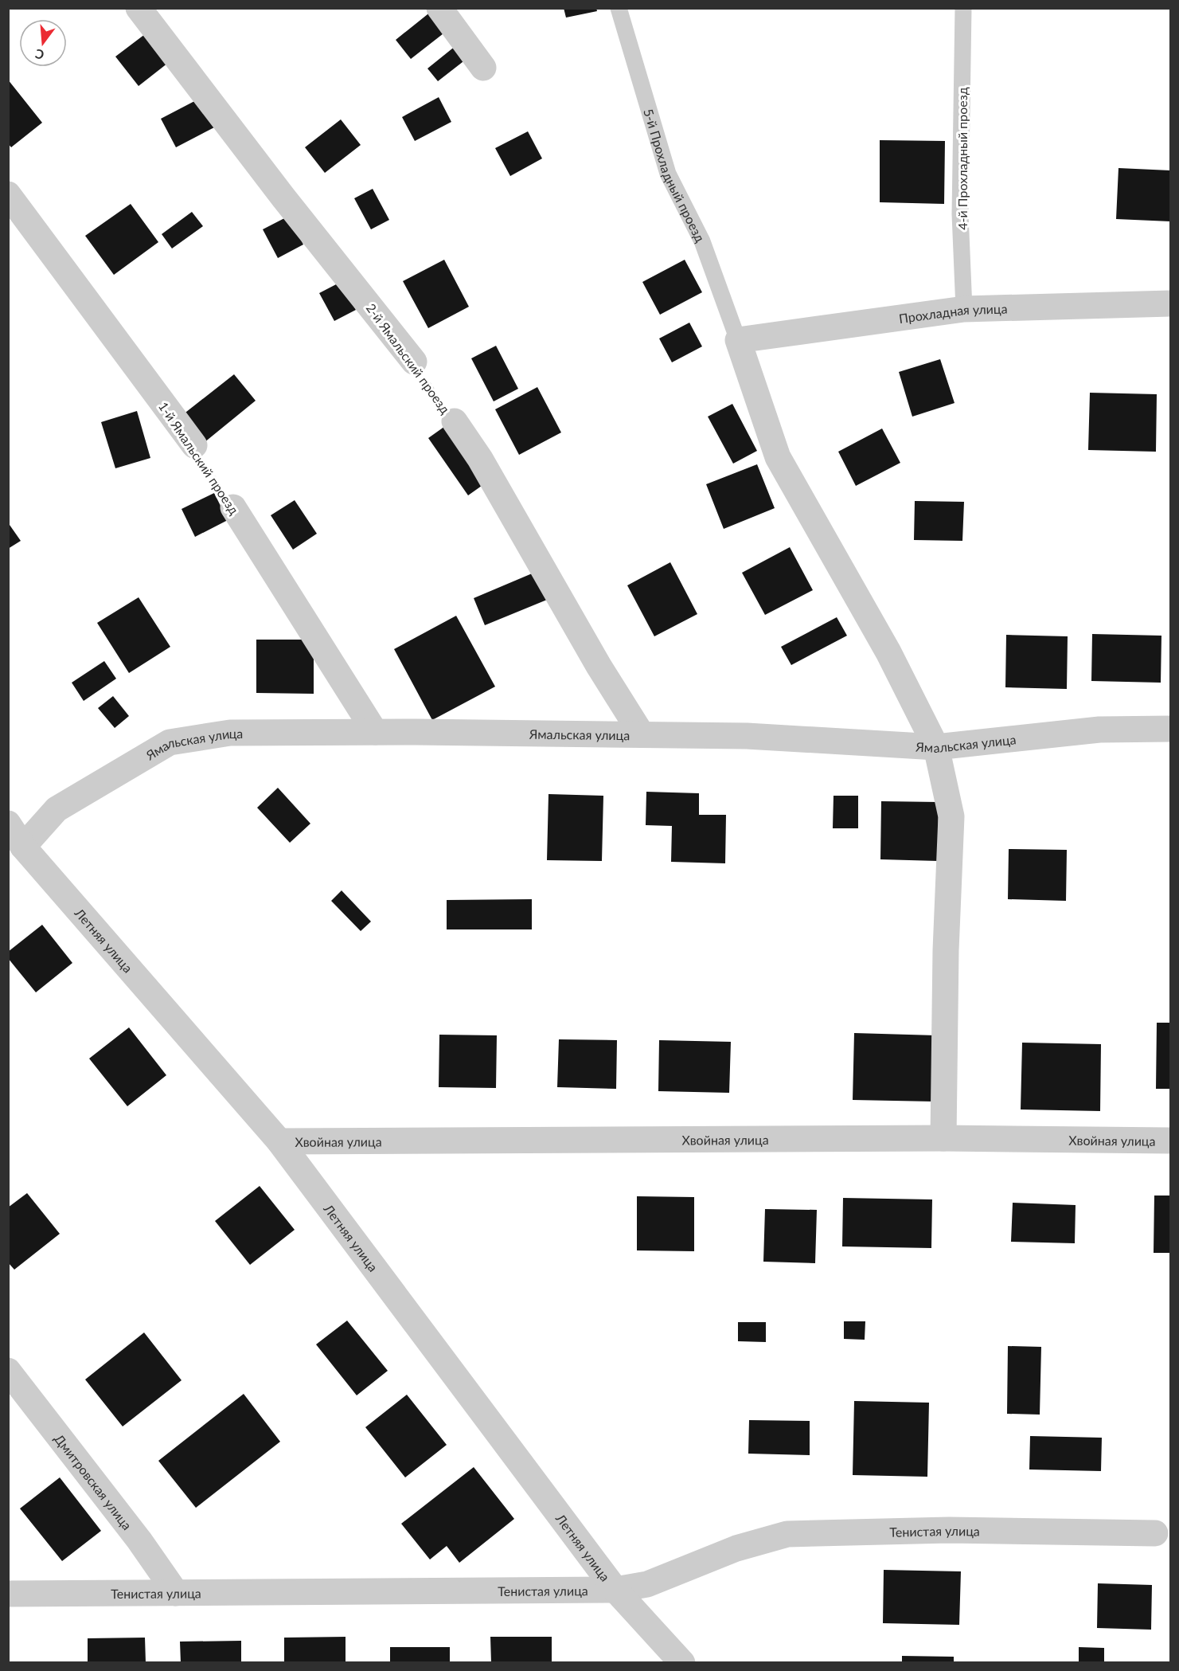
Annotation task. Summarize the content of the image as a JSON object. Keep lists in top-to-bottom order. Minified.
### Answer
{"streets":{"street":["Прохладная улица","2-й Ямальский проезд","1-й Ямальский проезд","Ямальская улица","Летняя улица","Хвойная улица","Дмитровская улица","Тенистая улица"],"lane":["4-й Прохладный проезд","5-й Прохладный проезд"]},"crossings":[["4-й Прохладный проезд","Прохладная улица"],["5-й Прохладный проезд","Прохладная улица"],["2-й Ямальский проезд","Ямальская улица"],["1-й Ямальский проезд","Ямальская улица"],["Ямальская улица","Летняя улица"],["Летняя улица","Хвойная улица"],["Летняя улица","Тенистая улица"],["Дмитровская улица","Тенистая улица"]],"north":"bottom"}
